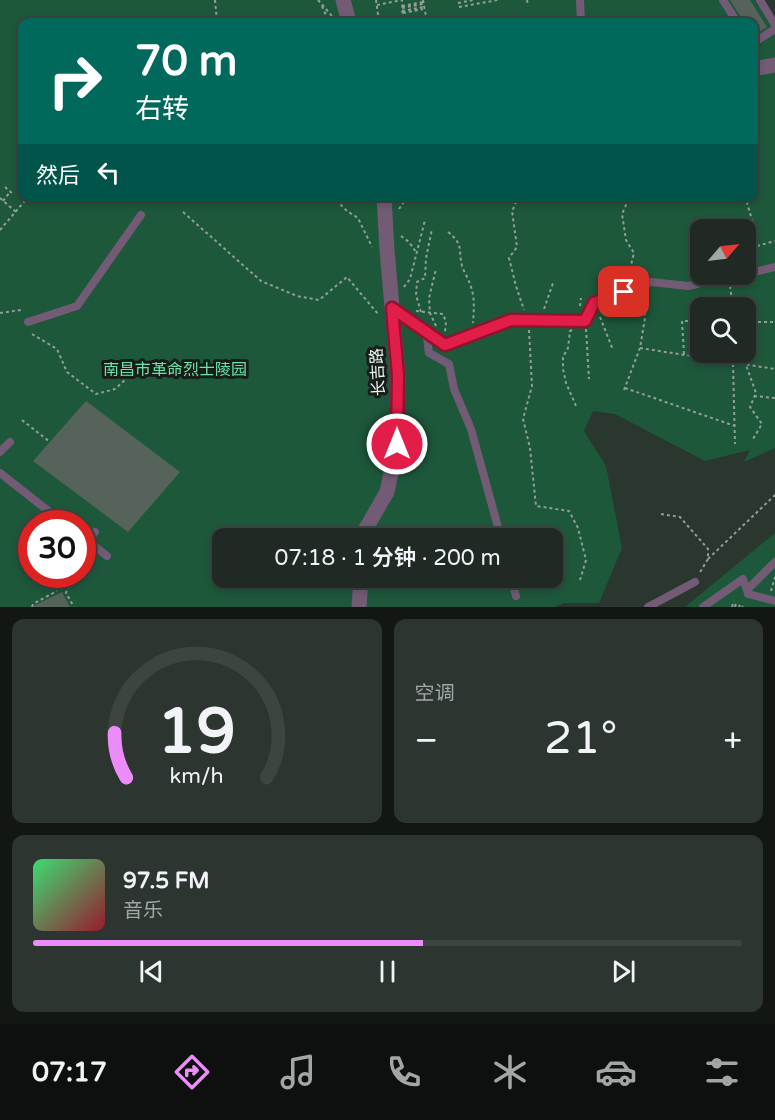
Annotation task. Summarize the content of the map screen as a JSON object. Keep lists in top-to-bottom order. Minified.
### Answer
{"streets":{"street":["长吉路"]},"parks":["南昌市革命烈士陵园"],"north":"top right","page":{"turn":["70 m","右转"],"then":"然后","limit":"30","trip":"07:18 · 1 分钟 · 200 m","tile":"空调","heat":["−","21°","+"],"song":["97.5 FM","音乐"],"tabs":"07:17","gauge":["19","km/h"]}}
